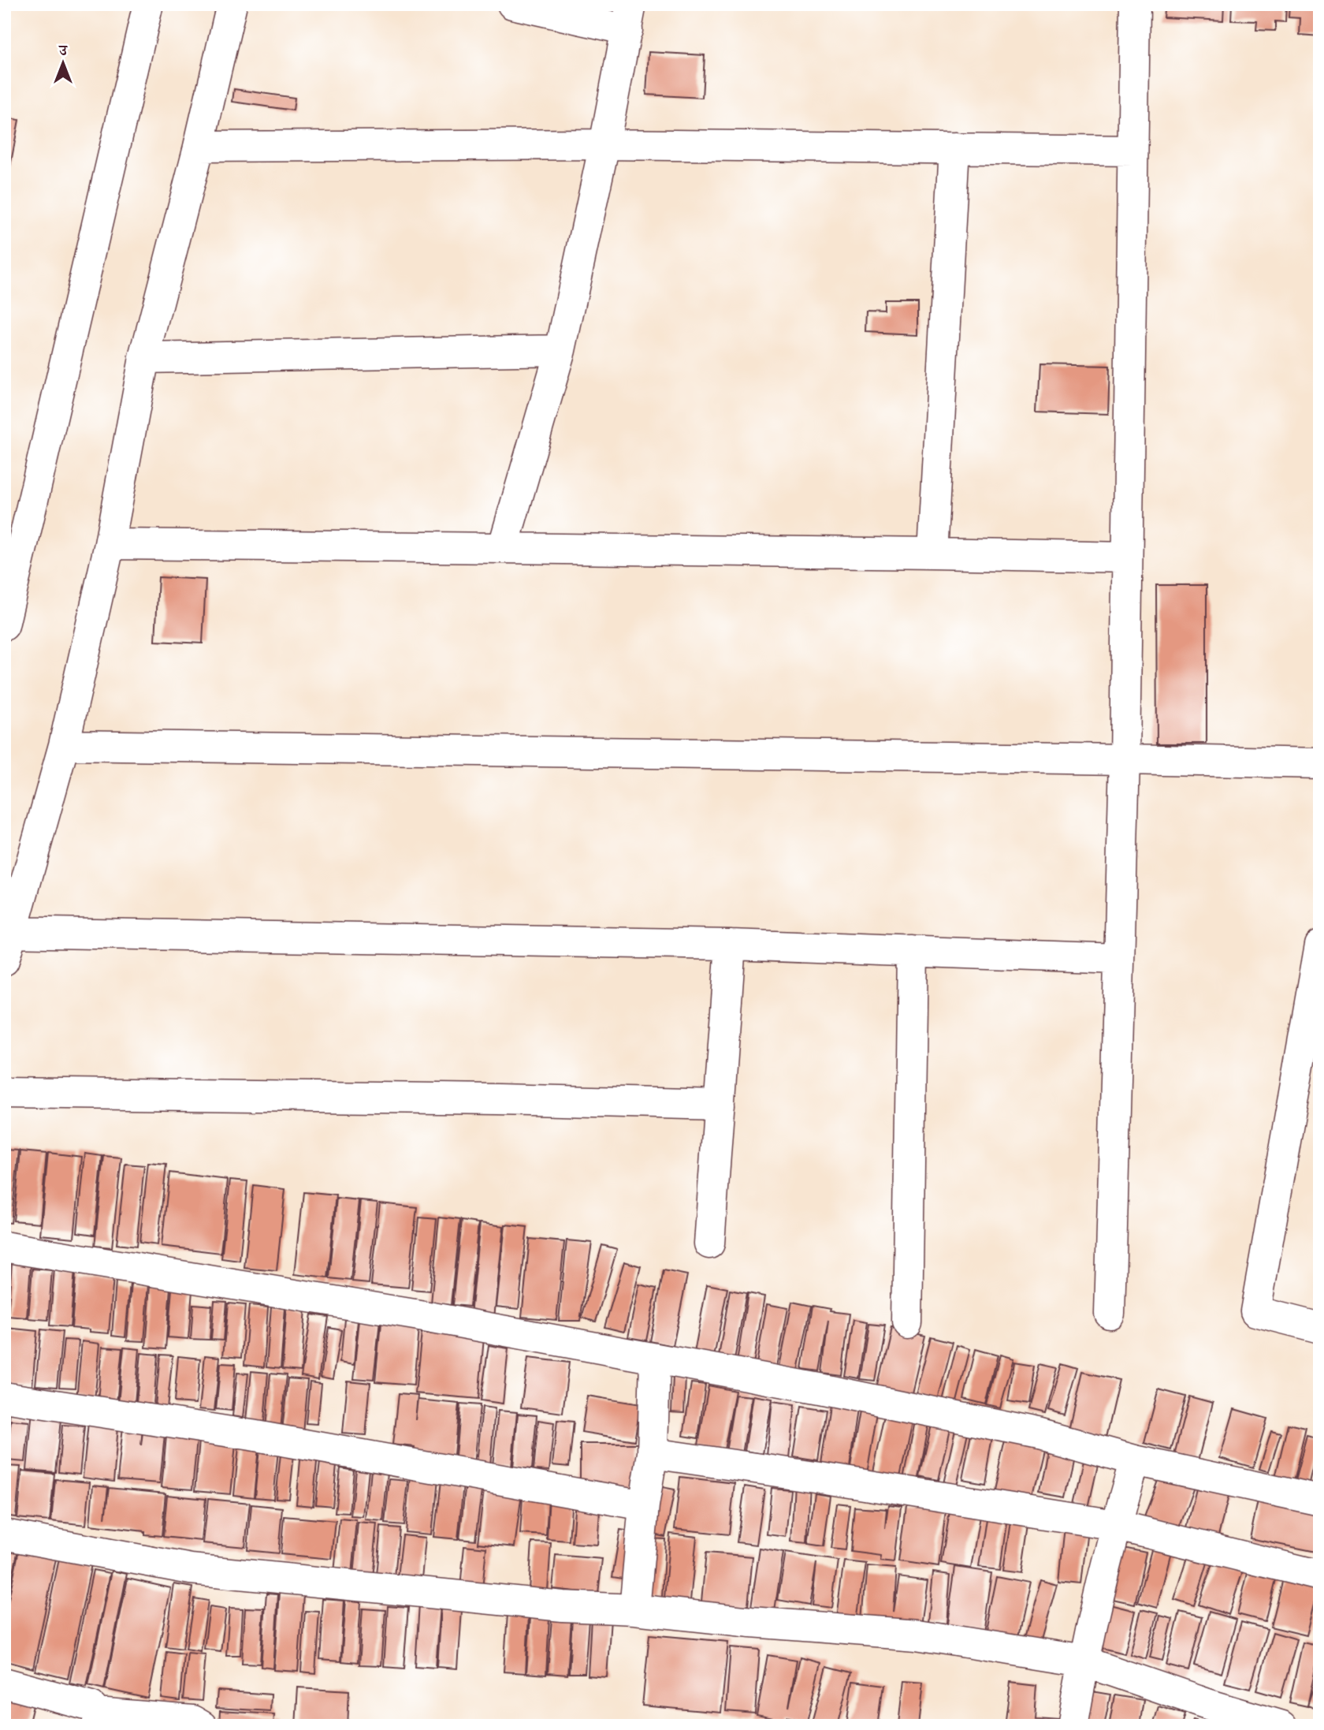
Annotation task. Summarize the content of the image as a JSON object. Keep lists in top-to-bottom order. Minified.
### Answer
{"north":"top"}
